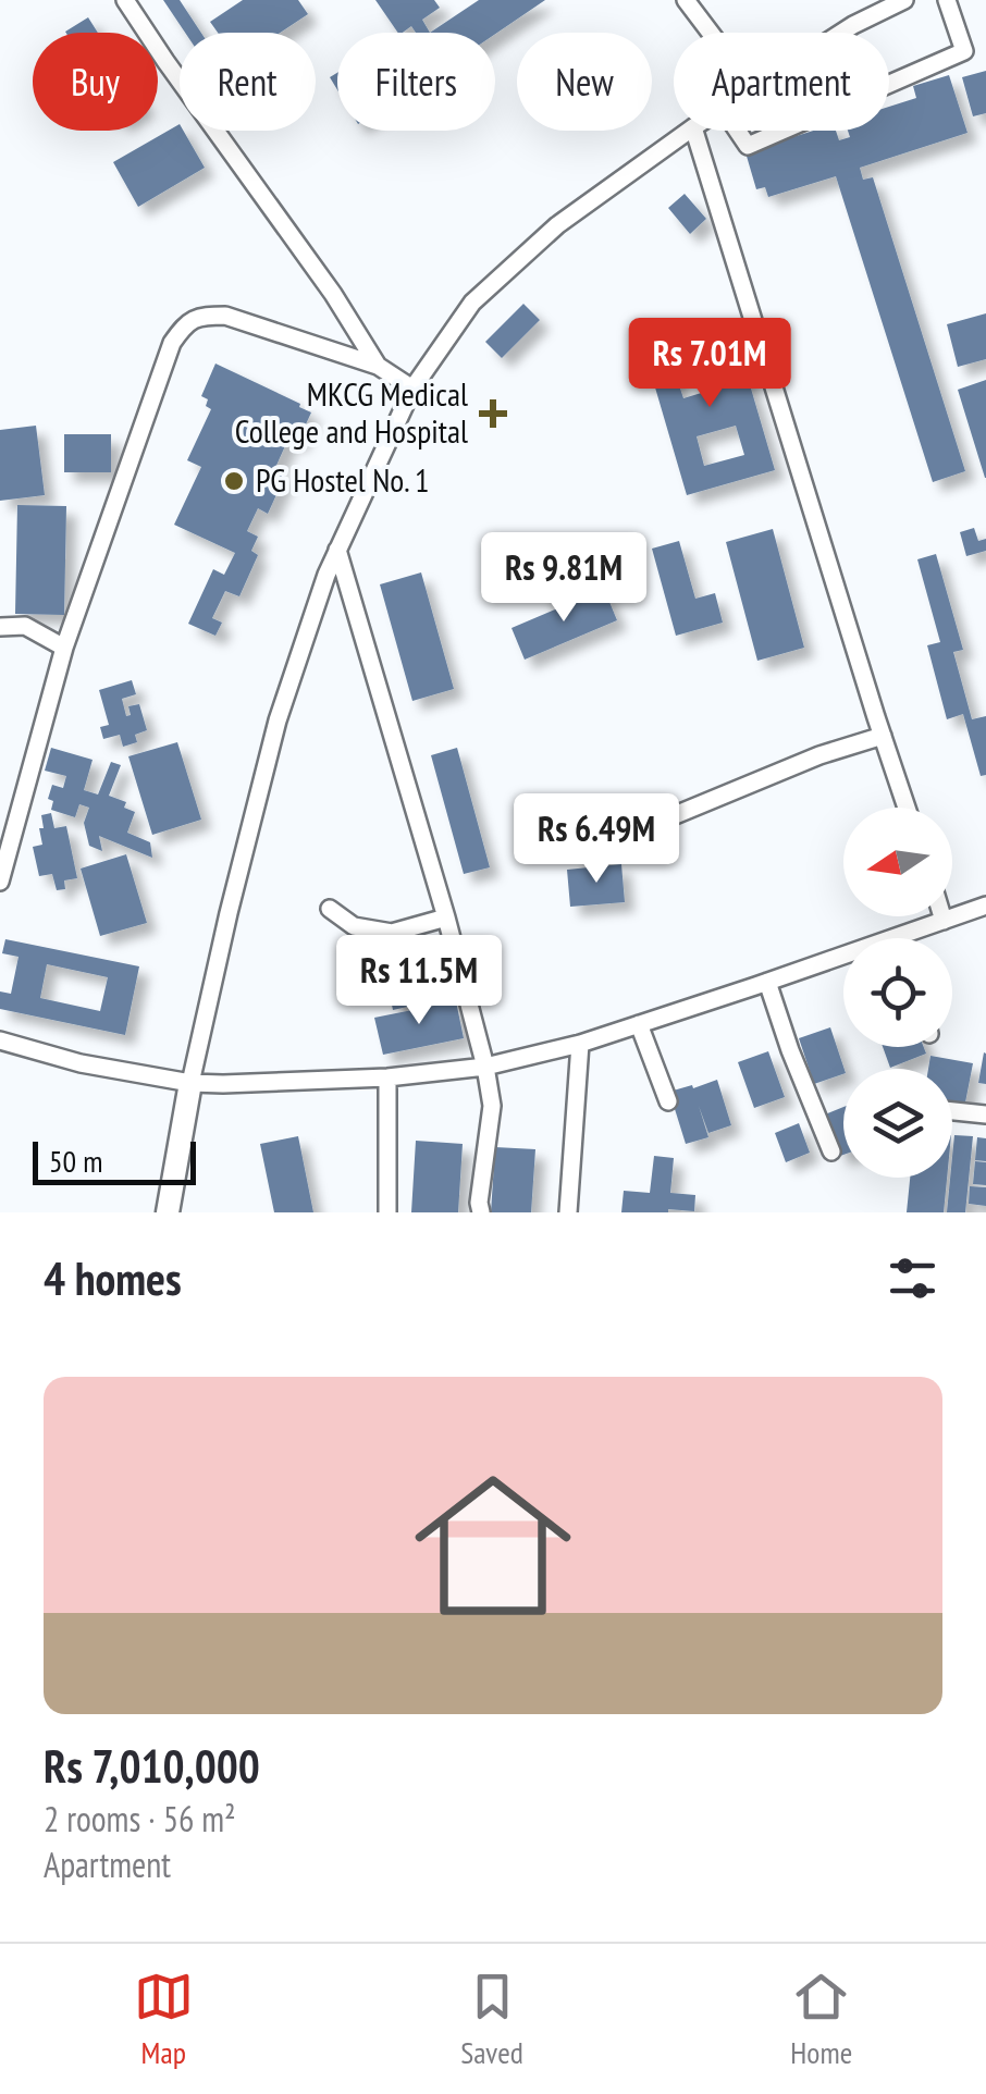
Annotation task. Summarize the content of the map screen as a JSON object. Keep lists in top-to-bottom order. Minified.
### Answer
{"places":{"health":["MKCG Medical College and Hospital"],"other":["PG Hostel No. 1"]},"scale_bar":"50 m","north":"left","page":{"chip":["Buy","Rent","Filters","New","Apartment"],"price":["Rs 7.01M","Rs 9.81M","Rs 6.49M","Rs 11.5M"],"scale":"50 m","heading":"4 homes","list":[{"name":"Rs 7,010,000","note":"2 rooms · 56 m² · Apartment"}],"tabs":["Map","Saved","Home"]}}
